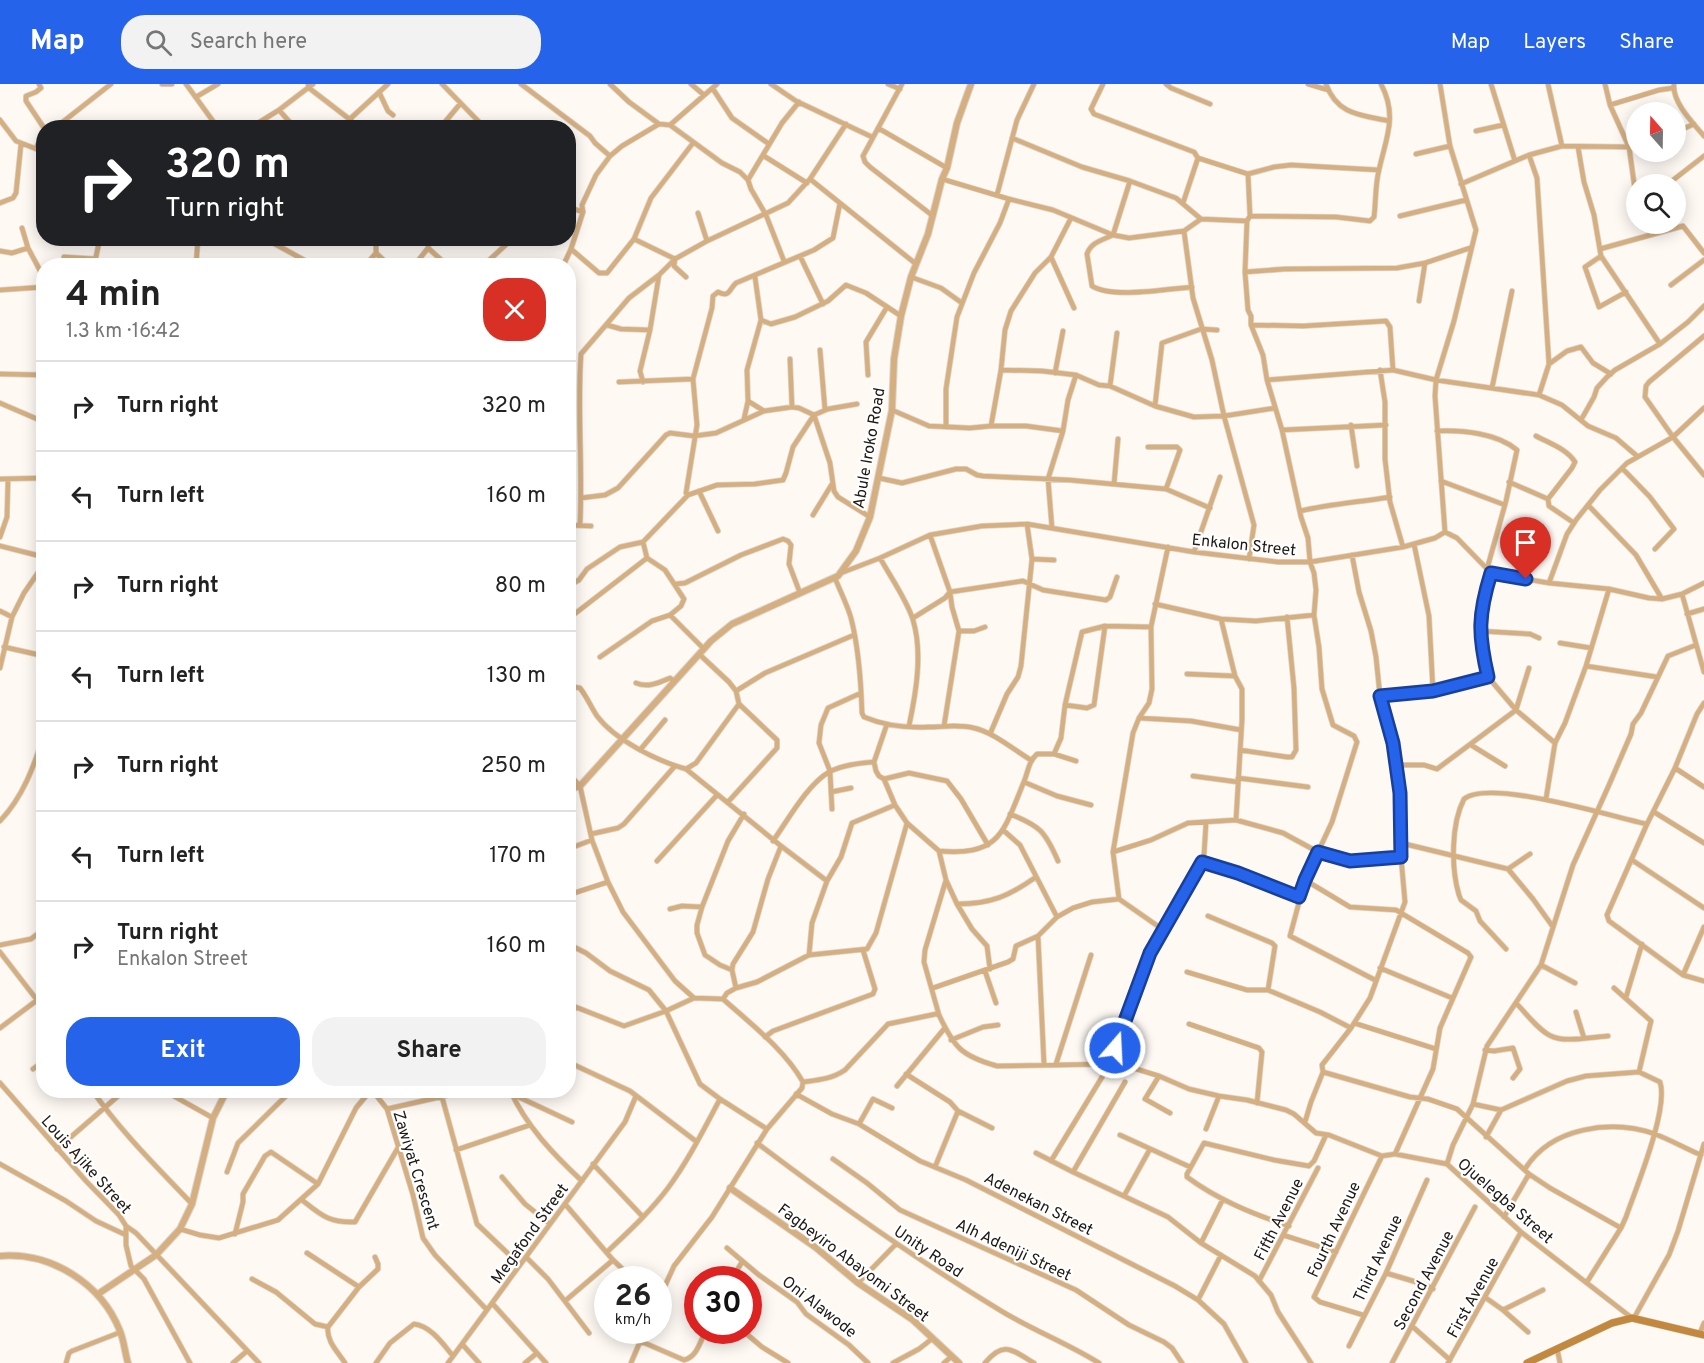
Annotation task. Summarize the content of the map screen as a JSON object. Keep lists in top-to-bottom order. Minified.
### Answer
{"streets":{"street":["Abule Iroko Road","Enkalon Street","Louis Ajike Street","Zawiyat Crescent","Ojuelegba Street","Adenekan Street","Fifth Avenue","Fourth Avenue","Megafond Street","Alh Adeniji Street","Unity Road","Third Avenue","Fagbeyiro Abayomi Street","Second Avenue","First Avenue","Oni Alawode"]},"crossings":[["Abule Iroko Road","Enkalon Street"],["Zawiyat Crescent","Megafond Street"],["Ojuelegba Street","Fourth Avenue"],["Ojuelegba Street","First Avenue"],["Fourth Avenue","Third Avenue"]],"north":"top","page":{"header":"Map","search":"Search here","nav":["Map","Layers","Share"],"turn":["320 m","Turn right"],"heading":["4 min","1.3 km · 16:42"],"list":[{"name":"Turn right","value":"320 m"},{"name":"Turn left","value":"160 m"},{"name":"Turn right","value":"80 m"},{"name":"Turn left","value":"130 m"},{"name":"Turn right","value":"250 m"},{"name":"Turn left","value":"170 m"},{"name":"Turn right","note":"Enkalon Street","value":"160 m"}],"buttons":["Exit","Share"],"speed":"26 km/h","limit":"30"}}
